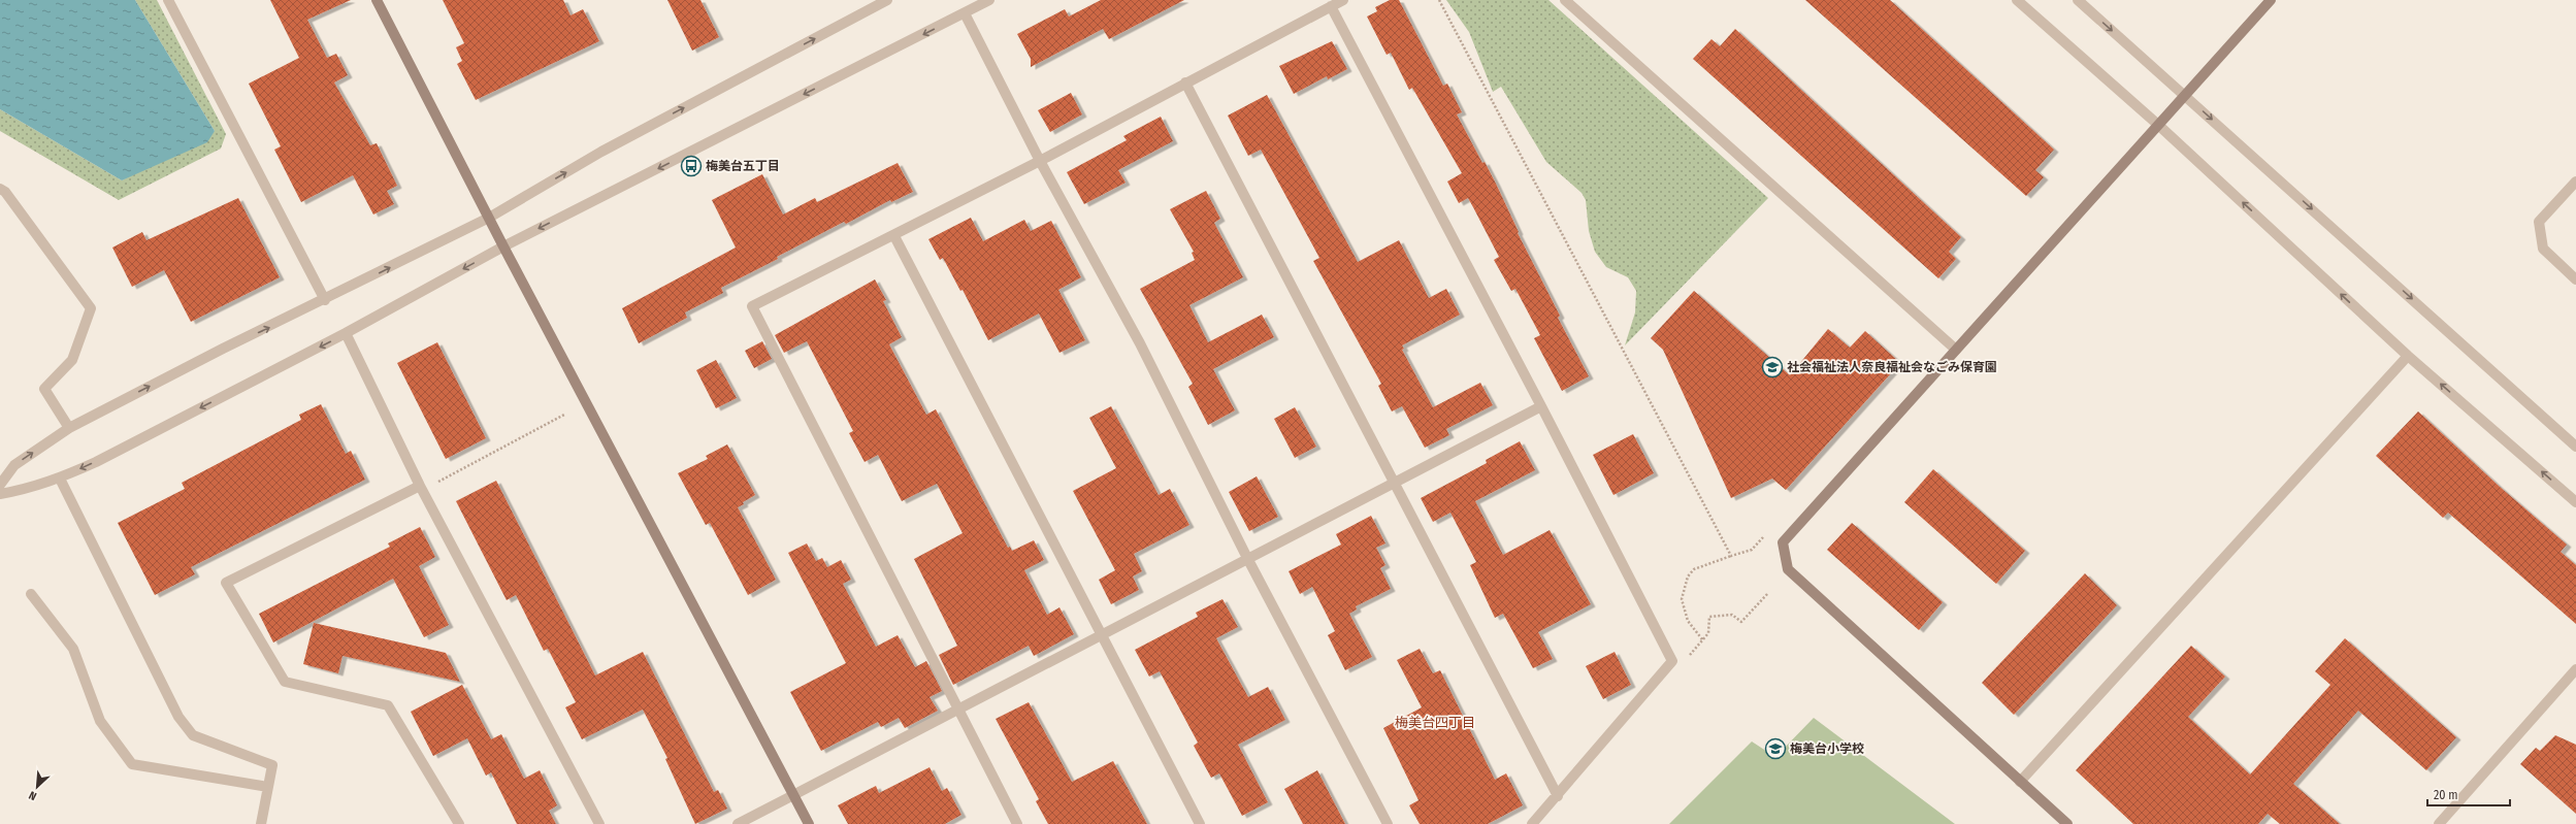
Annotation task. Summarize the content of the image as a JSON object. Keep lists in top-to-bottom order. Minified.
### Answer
{"districts":["梅美台四丁目"],"places":{"bus stop":["梅美台五丁目"],"school or university":["社会福祉法人奈良福祉会なごみ保育園","梅美台小学校"]},"scale_bar":"20 m","north":"bottom left"}
